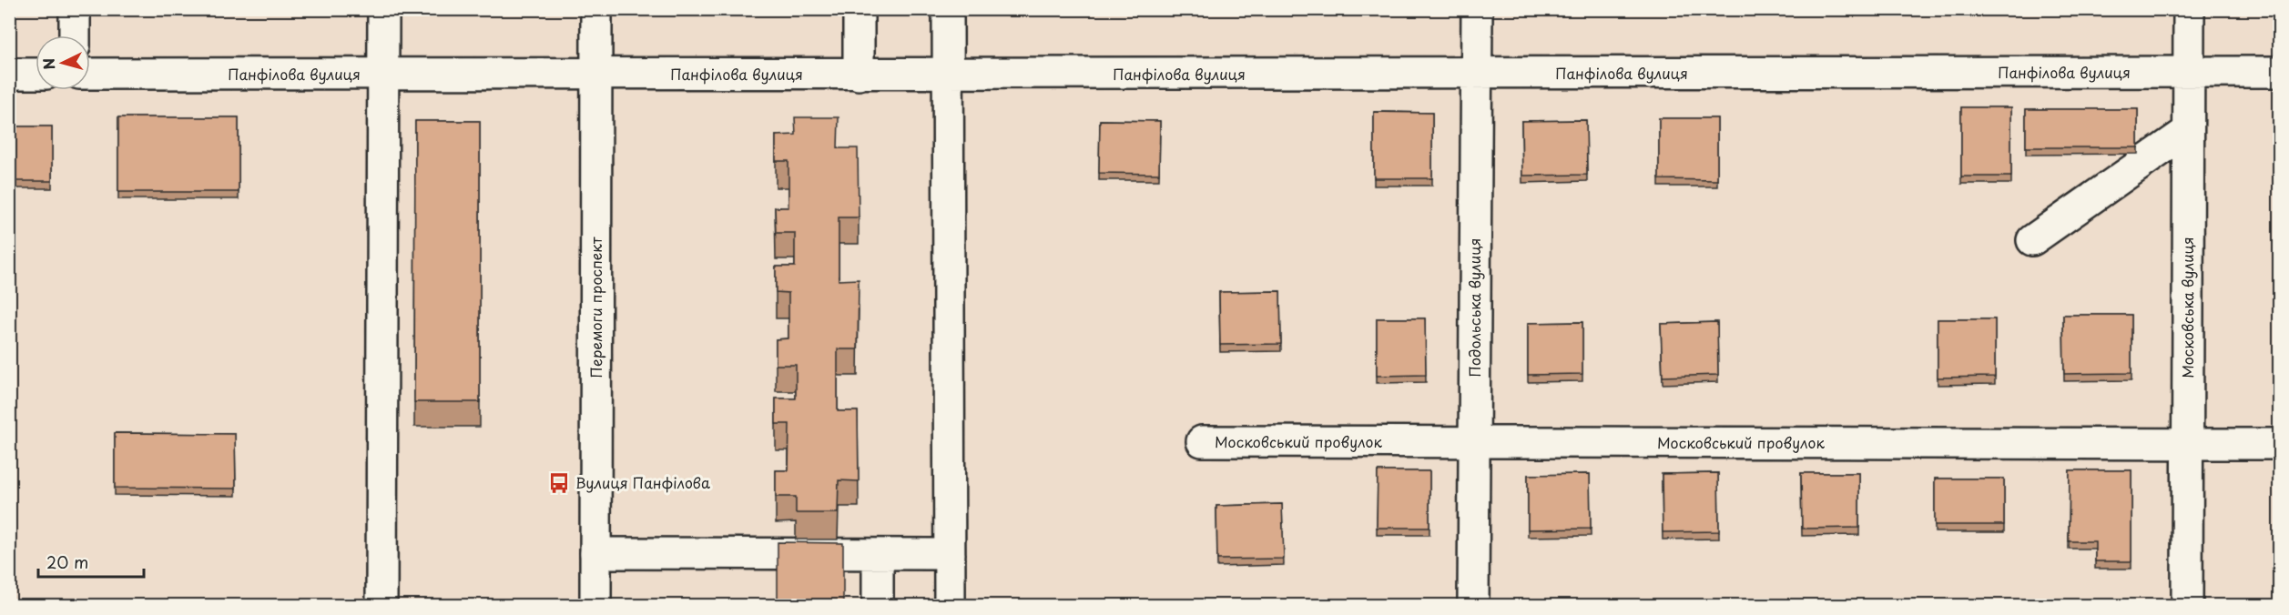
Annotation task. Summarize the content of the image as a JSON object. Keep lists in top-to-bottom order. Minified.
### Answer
{"streets":{"street":["Панфілова вулиця","Перемоги проспект","Подольська вулиця","Московська вулиця","Московський провулок"]},"crossings":[["Панфілова вулиця","Перемоги проспект"],["Панфілова вулиця","Подольська вулиця"],["Панфілова вулиця","Московська вулиця"],["Подольська вулиця","Московський провулок"],["Московська вулиця","Московський провулок"]],"places":{"bus stop":["Вулиця Панфілова"]},"scale_bar":"20 m","north":"left"}
